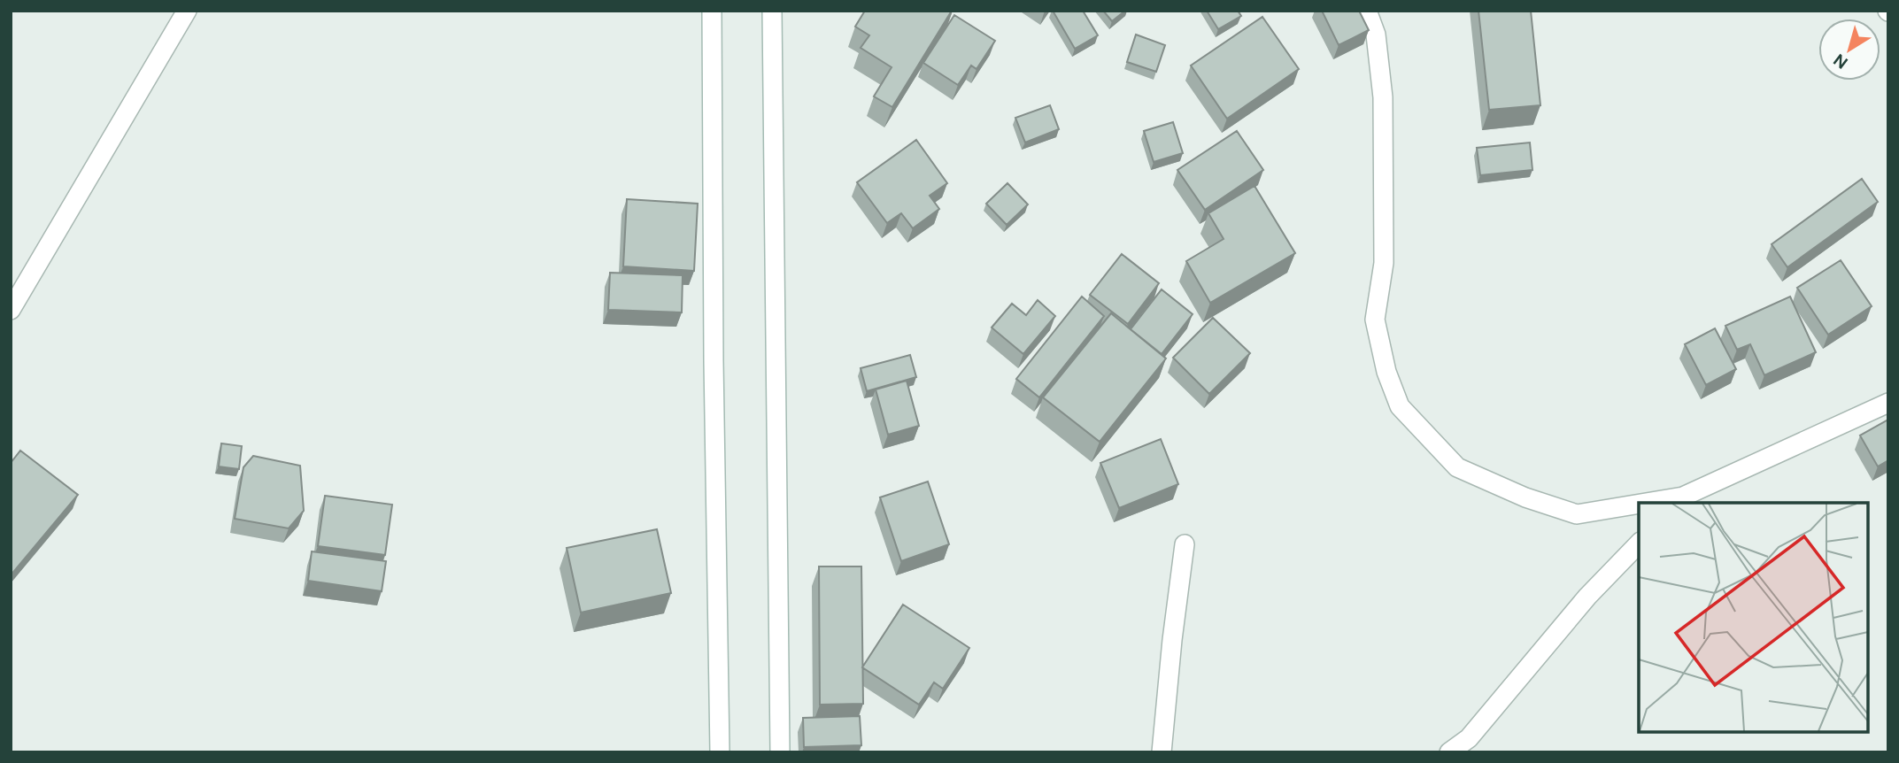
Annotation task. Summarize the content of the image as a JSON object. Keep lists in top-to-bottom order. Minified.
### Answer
{"north":"bottom left"}
